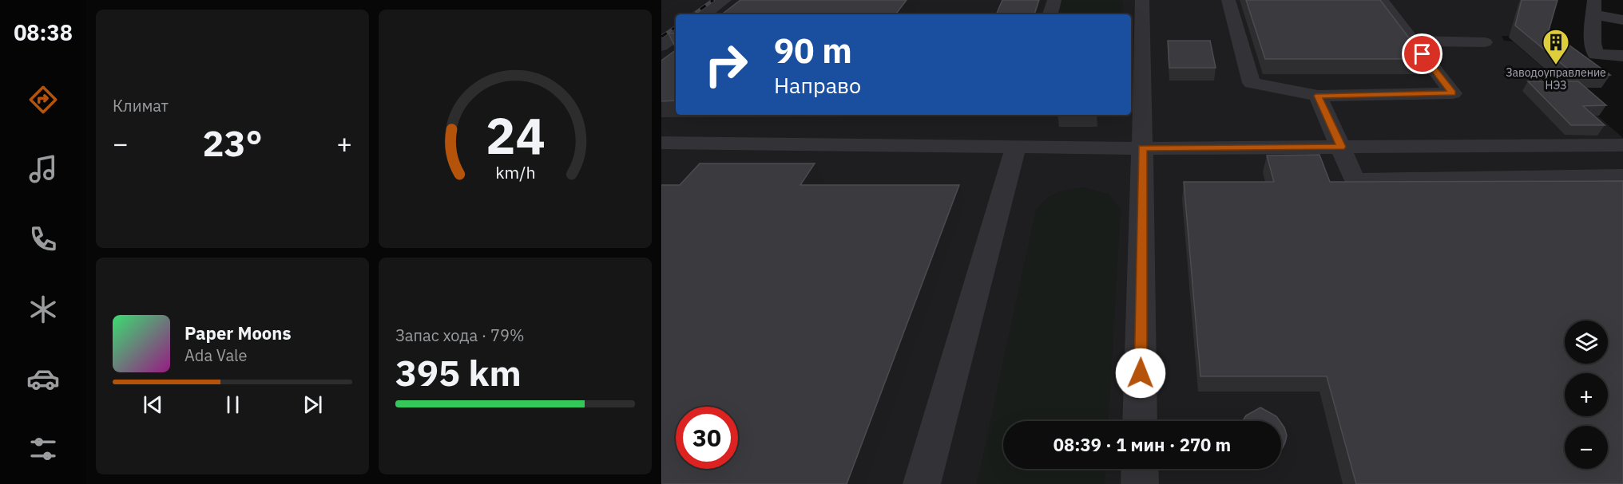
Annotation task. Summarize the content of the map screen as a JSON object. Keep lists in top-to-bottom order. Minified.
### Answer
{"places":{"building":["Заводоуправление НЭЗ"]},"page":{"tabs":"08:38","tile":["Климат",["Запас хода · 79%","395 km"]],"turn":["90 m","Направо"],"heat":["−","23°","+"],"song":["Paper Moons","Ada Vale"],"map_buttons":["+","−"],"limit":"30","trip":"08:39 · 1 мин · 270 m","gauge":["24","km/h"]}}
